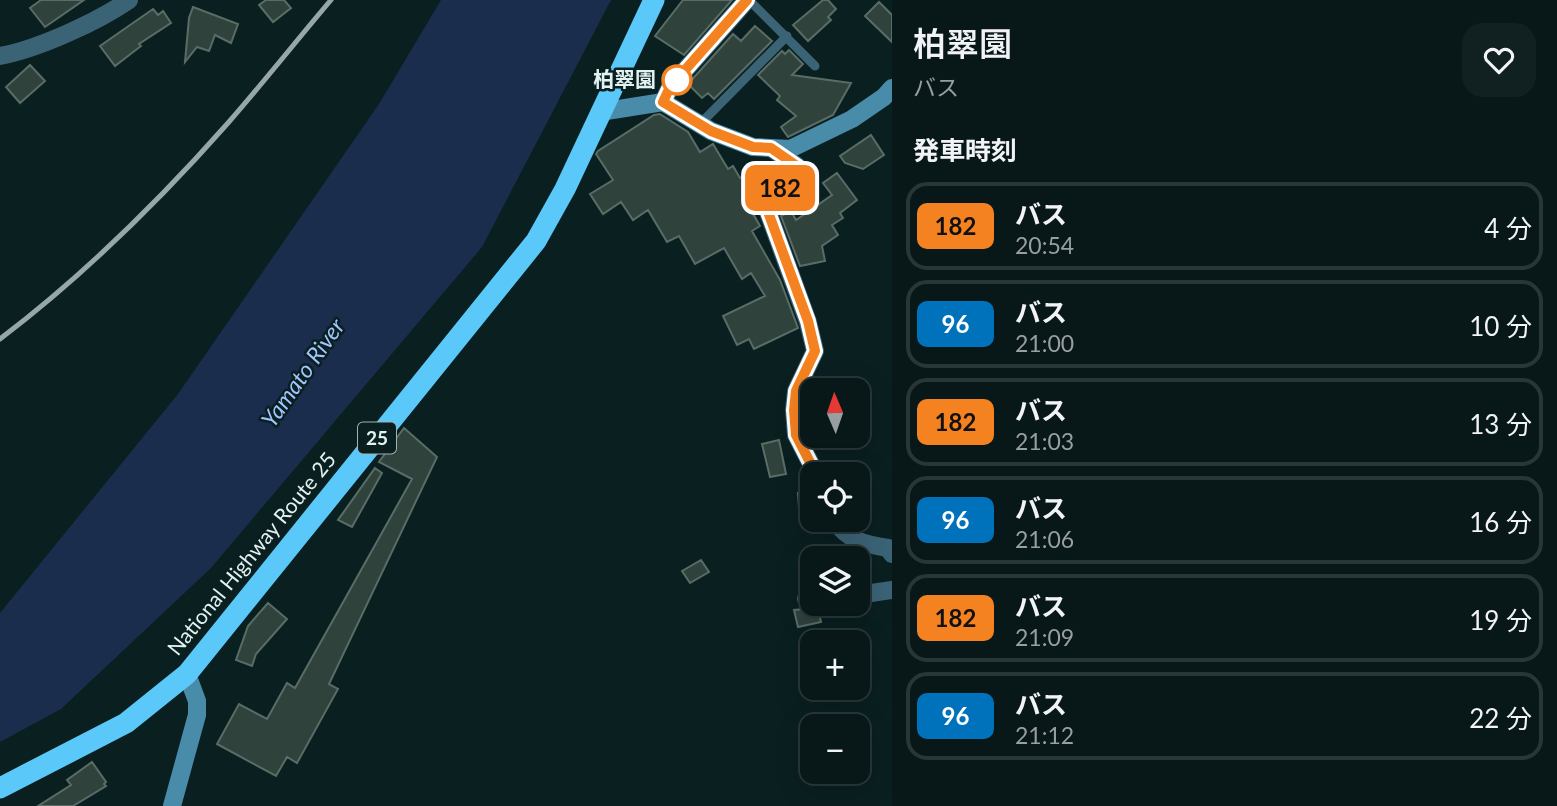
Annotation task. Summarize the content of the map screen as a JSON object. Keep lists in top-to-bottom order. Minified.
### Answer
{"streets":{"highway":["25","National Highway Route 25"]},"water":["Yamato River"],"places":["柏翠園"],"lines":["bus line 182"],"north":"top","page":{"on_map":"182","heading":[["柏翠園","バス"],"発車時刻"],"list":[{"mark":"182","name":"バス","note":"20:54","value":"4 分"},{"mark":"96","name":"バス","note":"21:00","value":"10 分"},{"mark":"182","name":"バス","note":"21:03","value":"13 分"},{"mark":"96","name":"バス","note":"21:06","value":"16 分"},{"mark":"182","name":"バス","note":"21:09","value":"19 分"},{"mark":"96","name":"バス","note":"21:12","value":"22 分"}],"map_buttons":["+","−"]}}
